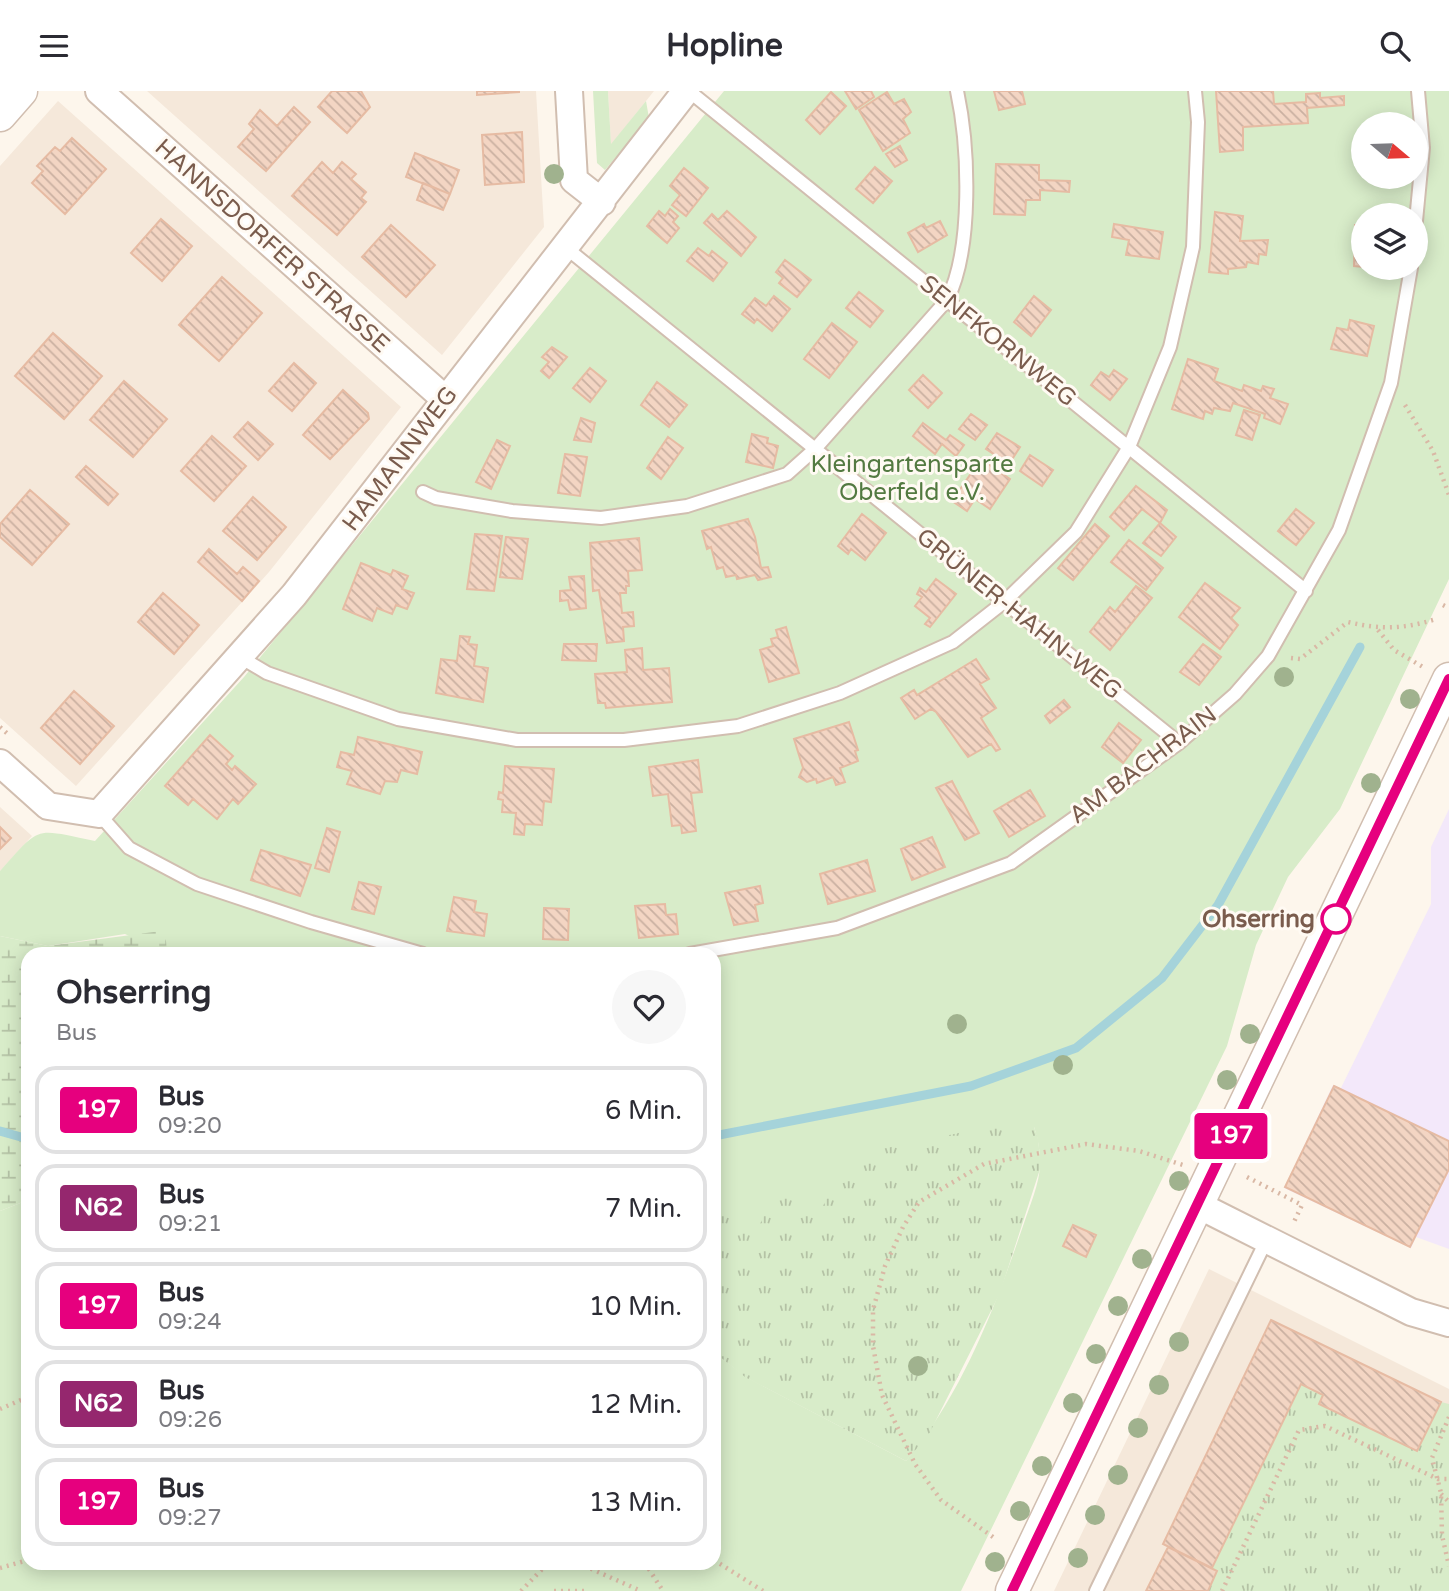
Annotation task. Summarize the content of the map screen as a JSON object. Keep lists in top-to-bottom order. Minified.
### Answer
{"streets":{"street":["HANNSDORFER STRASSE","HAMANNWEG"],"lane":["SENFKORNWEG","GRÜNER-HAHN-WEG","AM BACHRAIN"]},"crossings":[["HANNSDORFER STRASSE","HAMANNWEG"],["SENFKORNWEG","HAMANNWEG"],["SENFKORNWEG","AM BACHRAIN"],["HAMANNWEG","GRÜNER-HAHN-WEG"],["GRÜNER-HAHN-WEG","AM BACHRAIN"]],"parks":["Kleingartensparte Oberfeld e.V."],"places":["Ohserring"],"lines":["bus line 197"],"north":"right","page":{"header":"Hopline","on_map":"197","heading":["Ohserring","Bus"],"list":[{"mark":"197","name":"Bus","note":"09:20","value":"6 Min."},{"mark":"N62","name":"Bus","note":"09:21","value":"7 Min."},{"mark":"197","name":"Bus","note":"09:24","value":"10 Min."},{"mark":"N62","name":"Bus","note":"09:26","value":"12 Min."},{"mark":"197","name":"Bus","note":"09:27","value":"13 Min."}]}}
